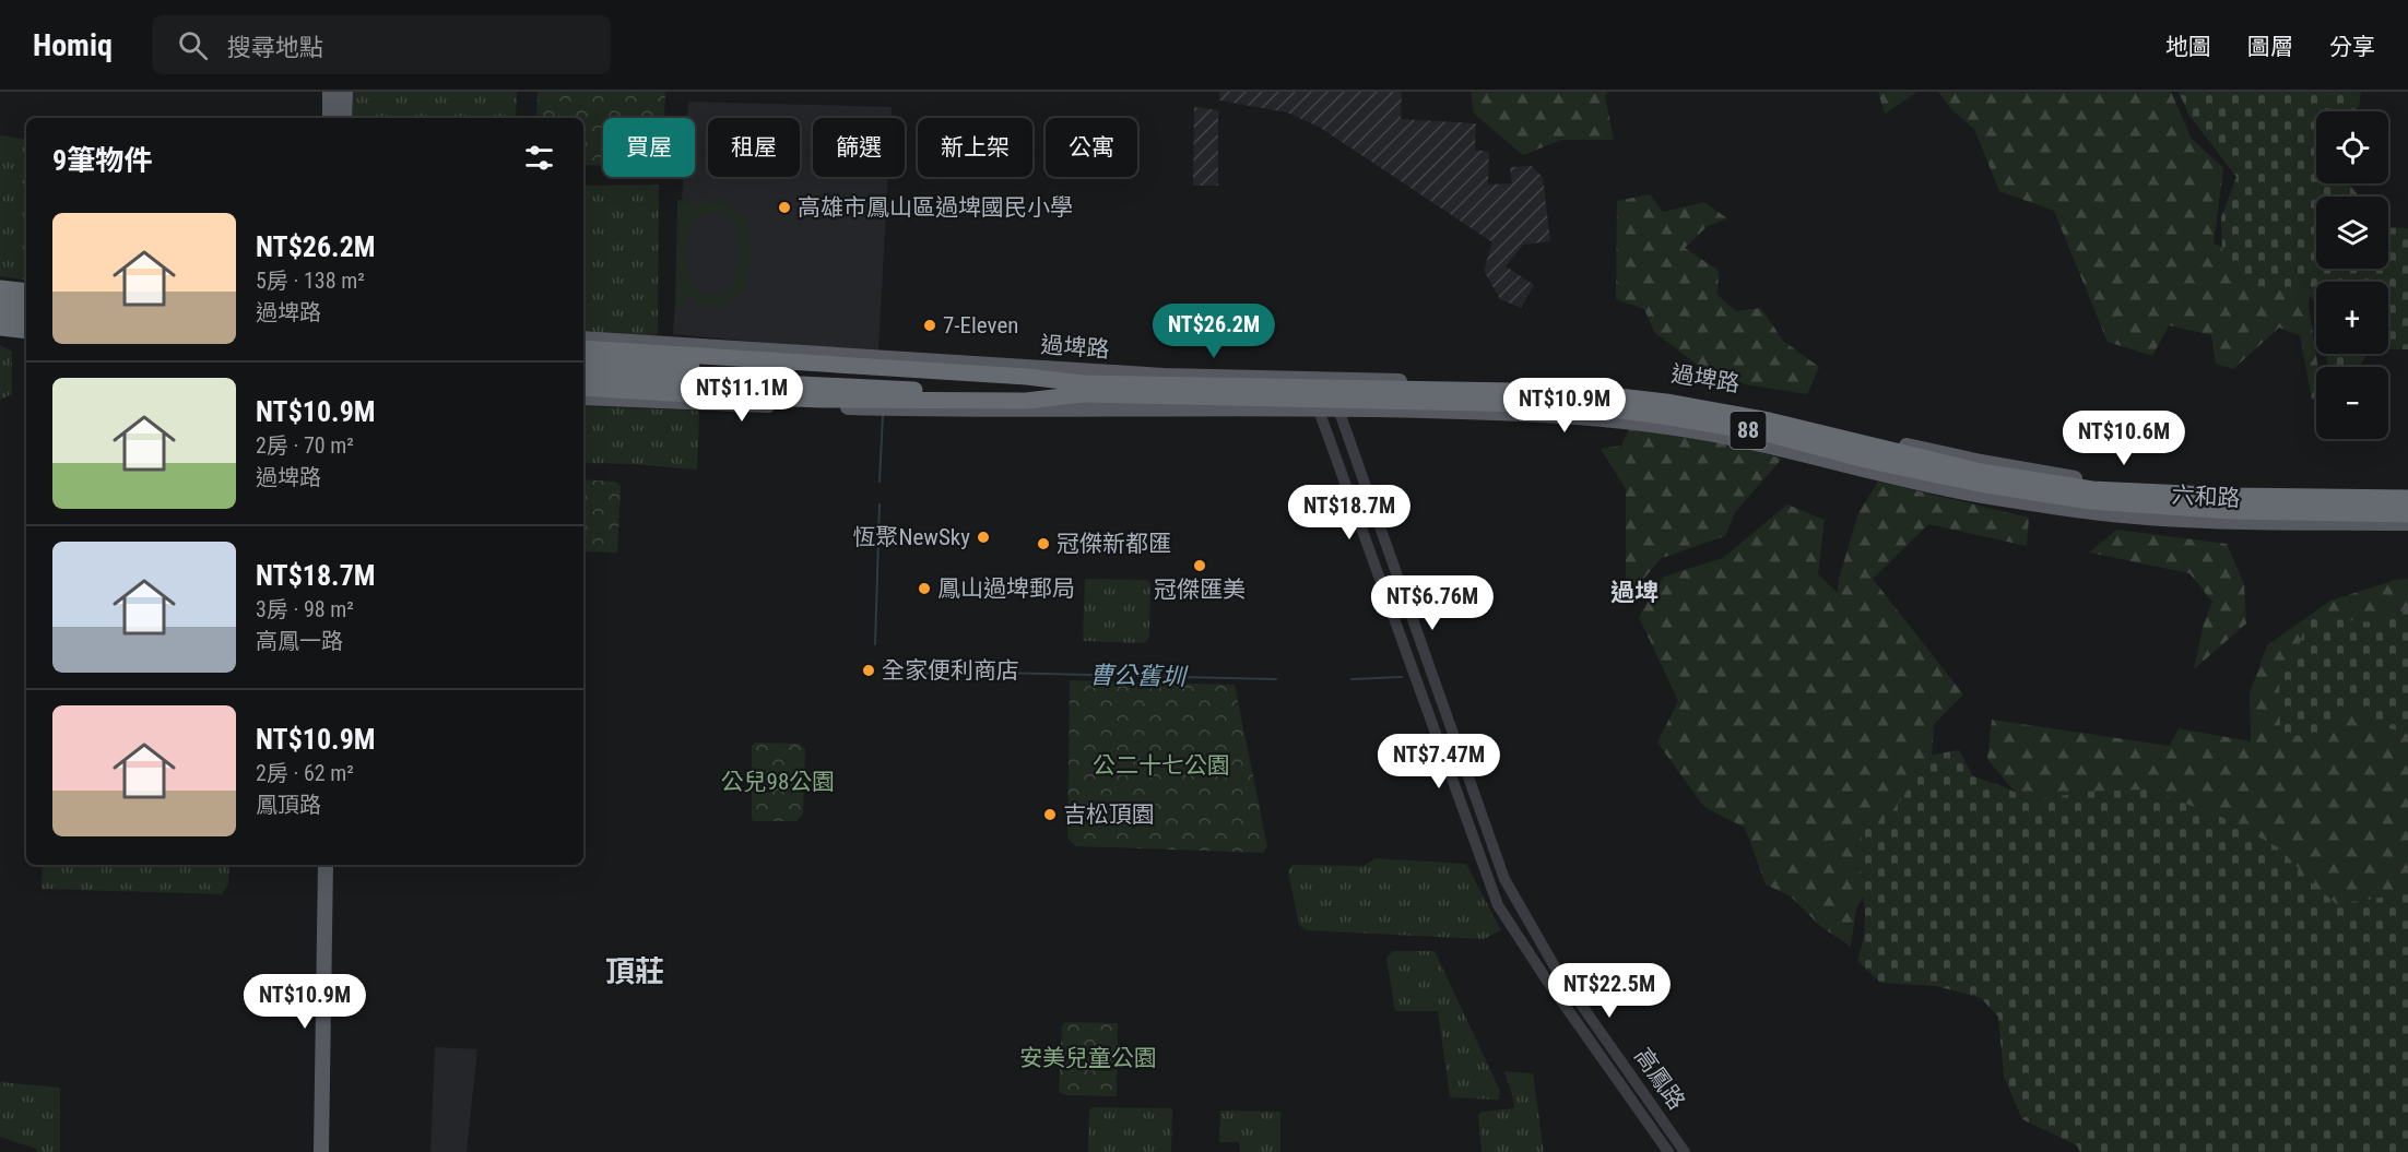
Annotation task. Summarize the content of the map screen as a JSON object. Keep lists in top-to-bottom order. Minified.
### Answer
{"streets":{"highway":["88"],"main road":["過埤路","六和路"],"street":["高鳳路"]},"crossings":[["過埤路","六和路"],["過埤路","高鳳路"],["六和路","高鳳路"]],"districts":["過埤","頂莊"],"water":["曹公舊圳"],"parks":["公二十七公園","公兒98公園","安美兒童公園"],"places":["高雄市鳳山區過埤國民小學","7-Eleven","恆聚NewSky","冠傑新都匯","冠傑匯美","鳳山過埤郵局","全家便利商店","吉松頂園"],"page":{"header":"Homiq","search":"搜尋地點","nav":["地圖","圖層","分享"],"map_buttons":["+","−"],"chip":["買屋","租屋","篩選","新上架","公寓"],"heading":"9筆物件","list":[{"name":"NT$26.2M","note":"5房 · 138 m² · 過埤路"},{"name":"NT$10.9M","note":"2房 · 70 m² · 過埤路"},{"name":"NT$18.7M","note":"3房 · 98 m² · 高鳳一路"},{"name":"NT$10.9M","note":"2房 · 62 m² · 鳳頂路"}],"price":["NT$26.2M","NT$11.1M","NT$10.9M","NT$10.6M","NT$18.7M","NT$6.76M","NT$7.47M","NT$22.5M","NT$10.9M"]}}
